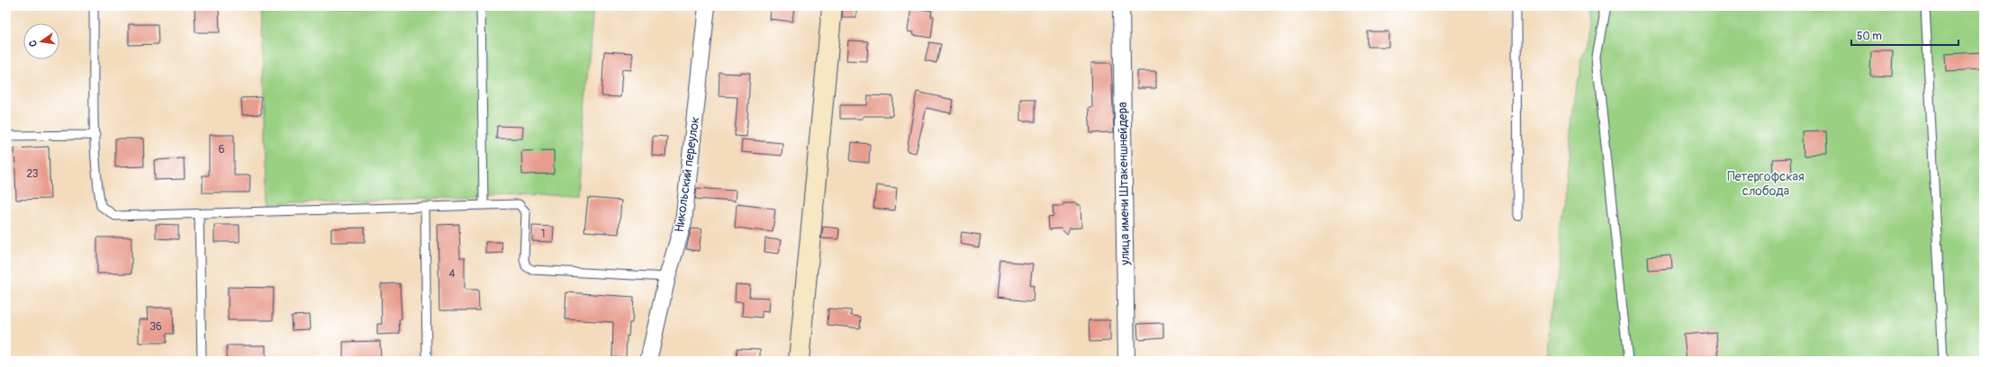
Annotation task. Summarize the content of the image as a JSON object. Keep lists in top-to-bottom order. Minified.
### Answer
{"streets":{"street":["Никольский переулок","улица имени Штакеншнейдера"]},"parks":["Петергофская слобода"],"house_numbers":["6","23","1","4","36"],"scale_bar":"50 m","north":"left"}
